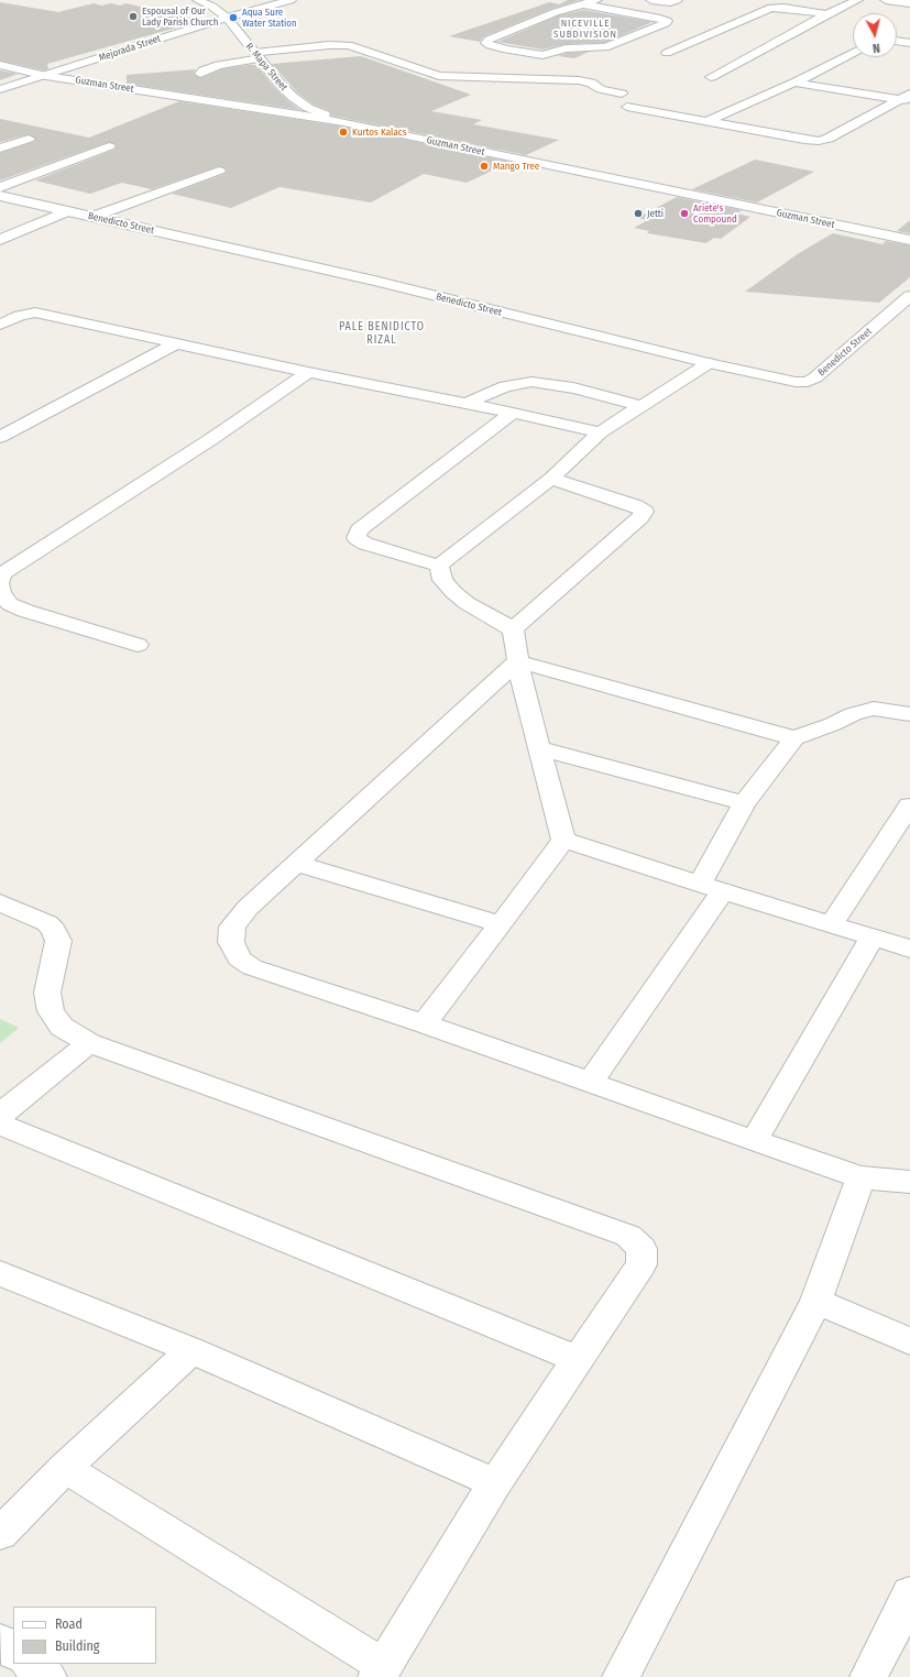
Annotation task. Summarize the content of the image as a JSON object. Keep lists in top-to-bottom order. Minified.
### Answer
{"streets":{"street":["Mejorada Street","R. Mapa Street","Guzman Street","Benedicto Street"]},"crossings":[["Mejorada Street","R. Mapa Street"],["Mejorada Street","Guzman Street"],["R. Mapa Street","Guzman Street"]],"districts":["NICEVILLE SUBDIVISION","PALE BENIDICTO RIZAL"],"places":["Espousal of Our Lady Parish Church","Aqua Sure Water Station","Kurtos Kalacs","Mango Tree","Jetti","Ariete's Compound"],"legend":["Road","Building"],"north":"bottom"}
